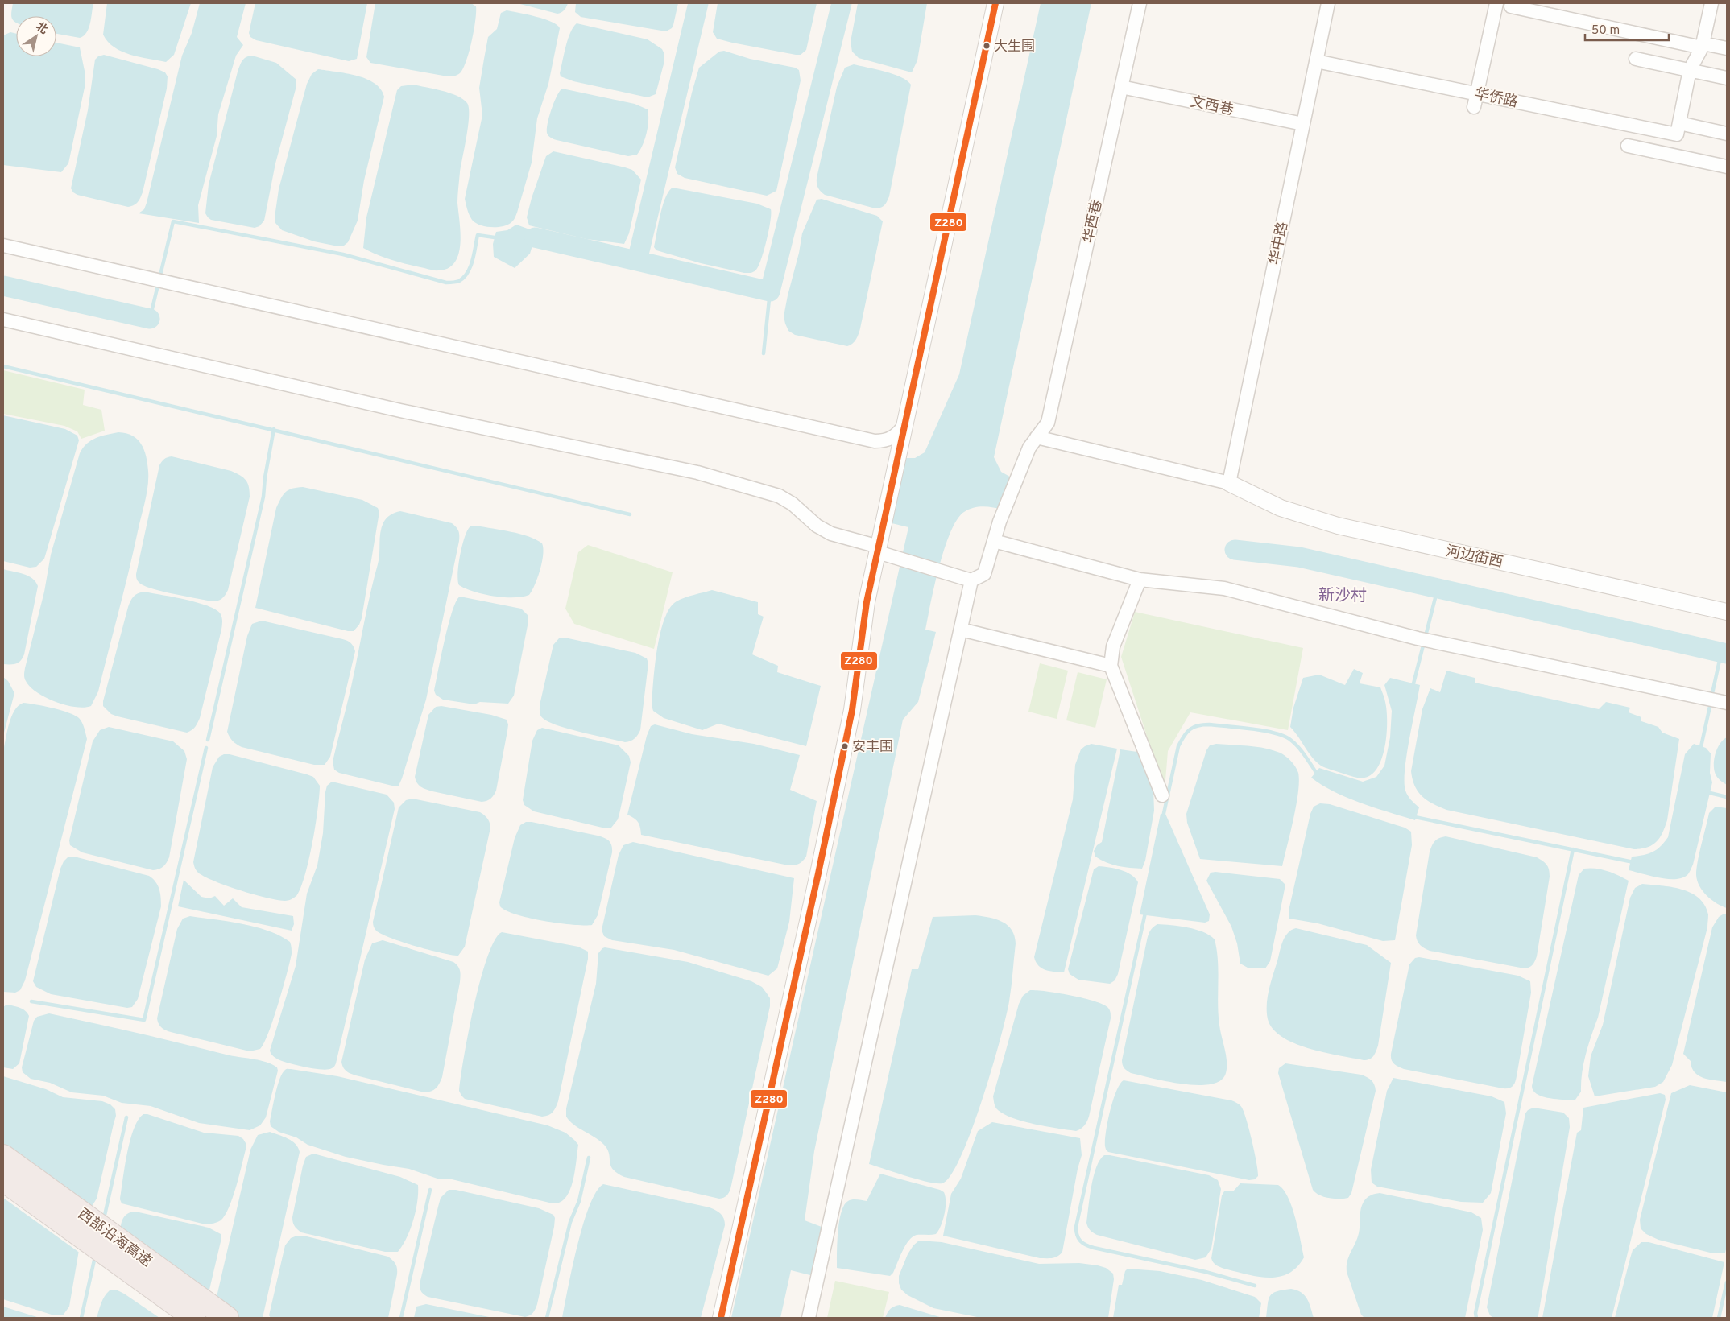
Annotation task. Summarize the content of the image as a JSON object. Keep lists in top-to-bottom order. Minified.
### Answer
{"streets":{"highway":["西部沿海高速"],"street":["华侨路","文西巷","华西巷","华中路","河边街西"]},"crossings":[["华侨路","华中路"],["文西巷","华西巷"],["文西巷","华中路"],["华中路","河边街西"]],"districts":["新沙村"],"places":["大生围","安丰围"],"lines":["transit line Z280"],"scale_bar":"50 m","north":"top right"}
